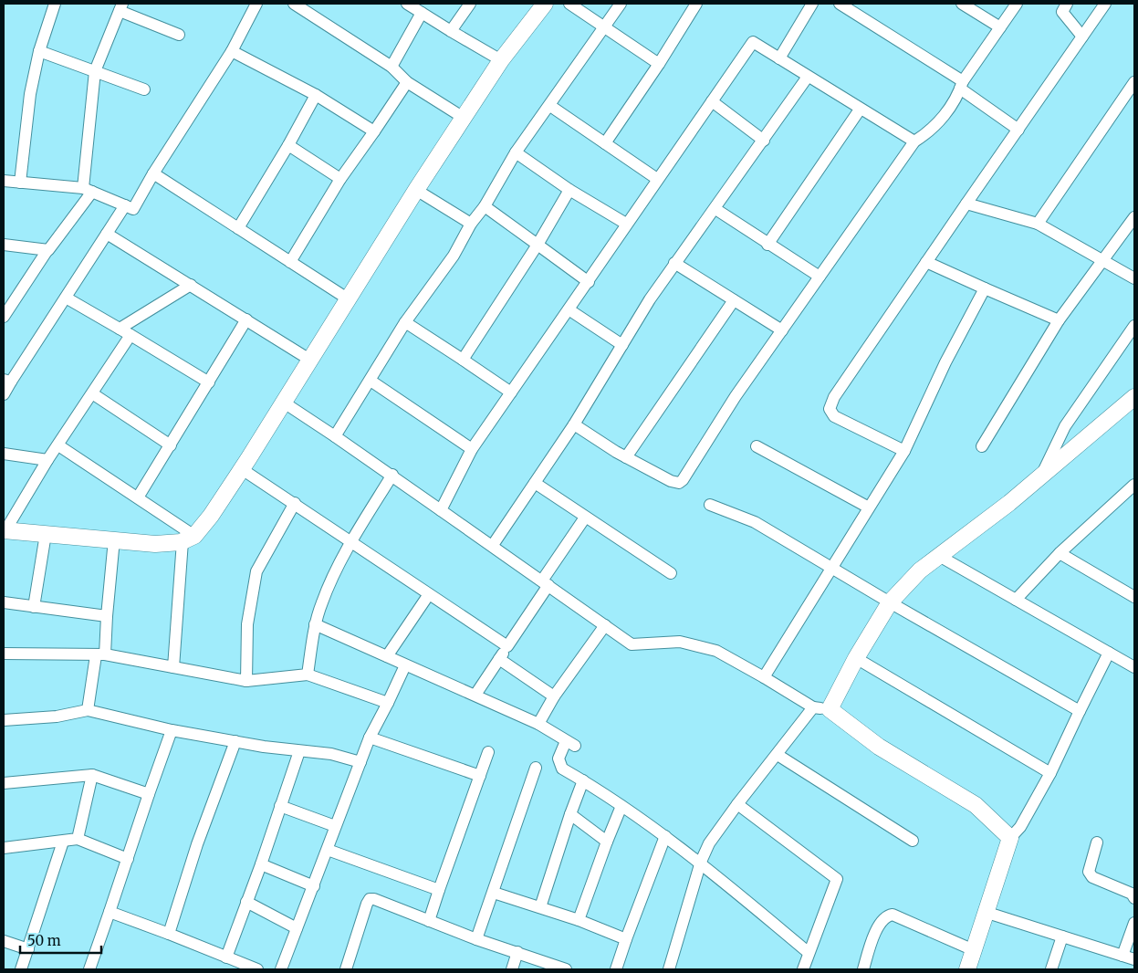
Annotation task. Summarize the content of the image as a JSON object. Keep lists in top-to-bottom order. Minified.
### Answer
{"scale_bar":"50 m"}
